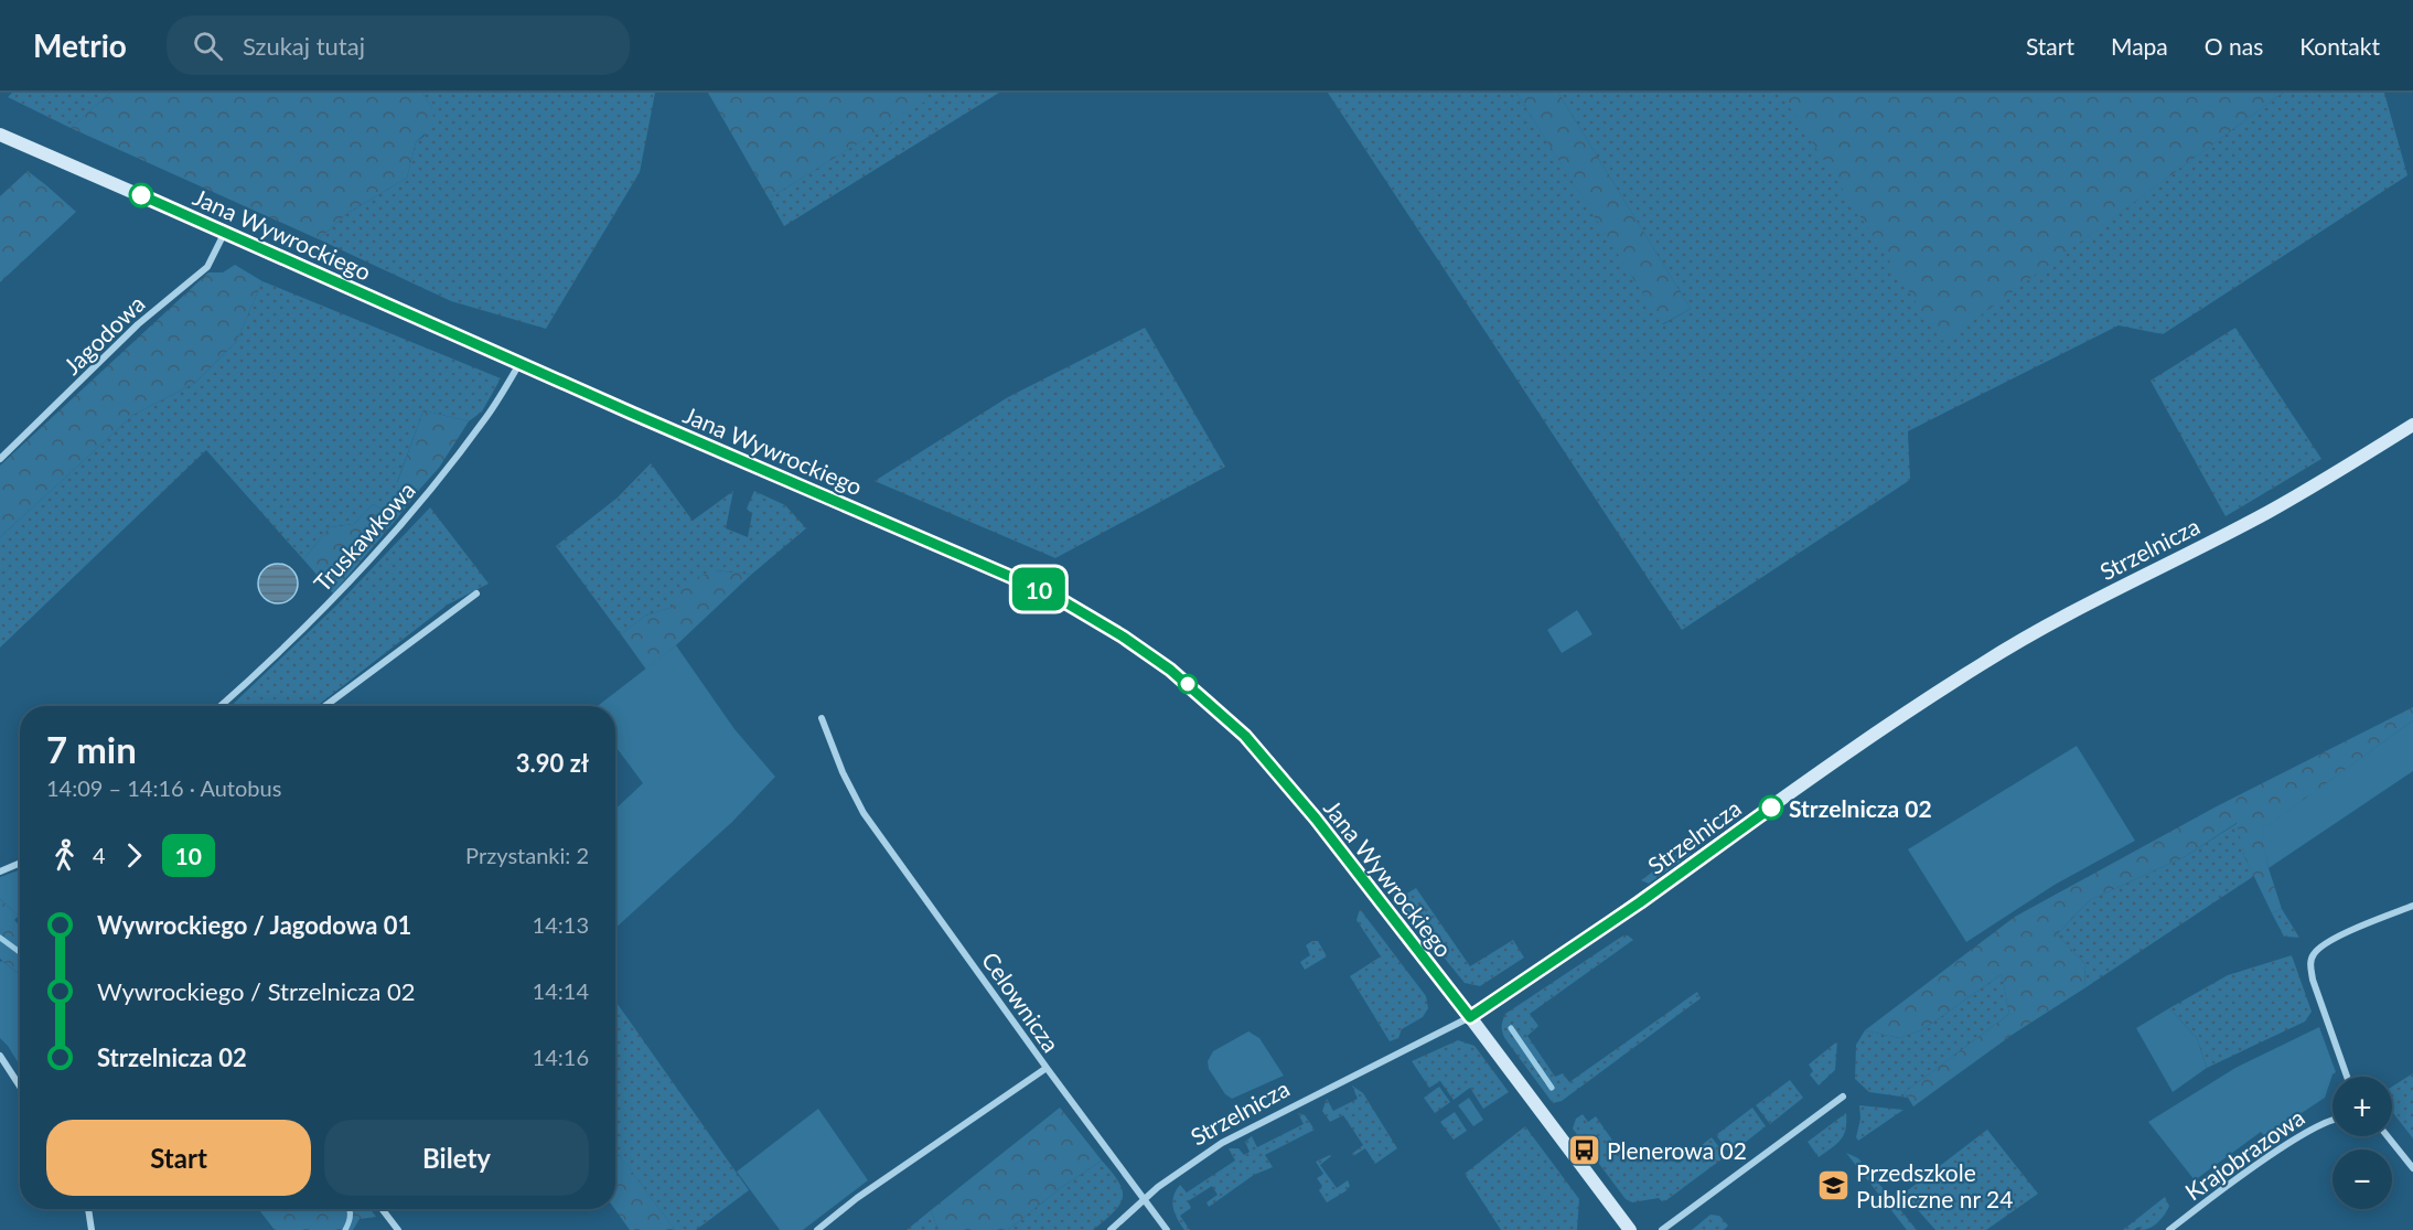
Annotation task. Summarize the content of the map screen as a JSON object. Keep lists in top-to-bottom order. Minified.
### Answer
{"streets":{"street":["Jana Wywrockiego","Jagodowa","Truskawkowa","Strzelnicza","Celownicza","Krajobrazowa"]},"crossings":[["Jana Wywrockiego","Jagodowa"],["Jana Wywrockiego","Truskawkowa"],["Jana Wywrockiego","Strzelnicza"]],"places":{"other":["Strzelnicza 02"],"bus stop":["Plenerowa 02"],"school or university":["Przedszkole Publiczne nr 24"]},"lines":["bus line 10"],"page":{"header":"Metrio","search":"Szukaj tutaj","nav":["Start","Mapa","O nas","Kontakt"],"on_map":"10","heading":["7 min","14:09 – 14:16 · Autobus","3.90 zł"],"legs":["4","10","Przystanki: 2"],"list":[{"name":"Wywrockiego / Jagodowa 01","value":"14:13"},{"name":"Wywrockiego / Strzelnicza 02","value":"14:14"},{"name":"Strzelnicza 02","value":"14:16"}],"map_buttons":["+","−"],"buttons":["Start","Bilety"]}}
